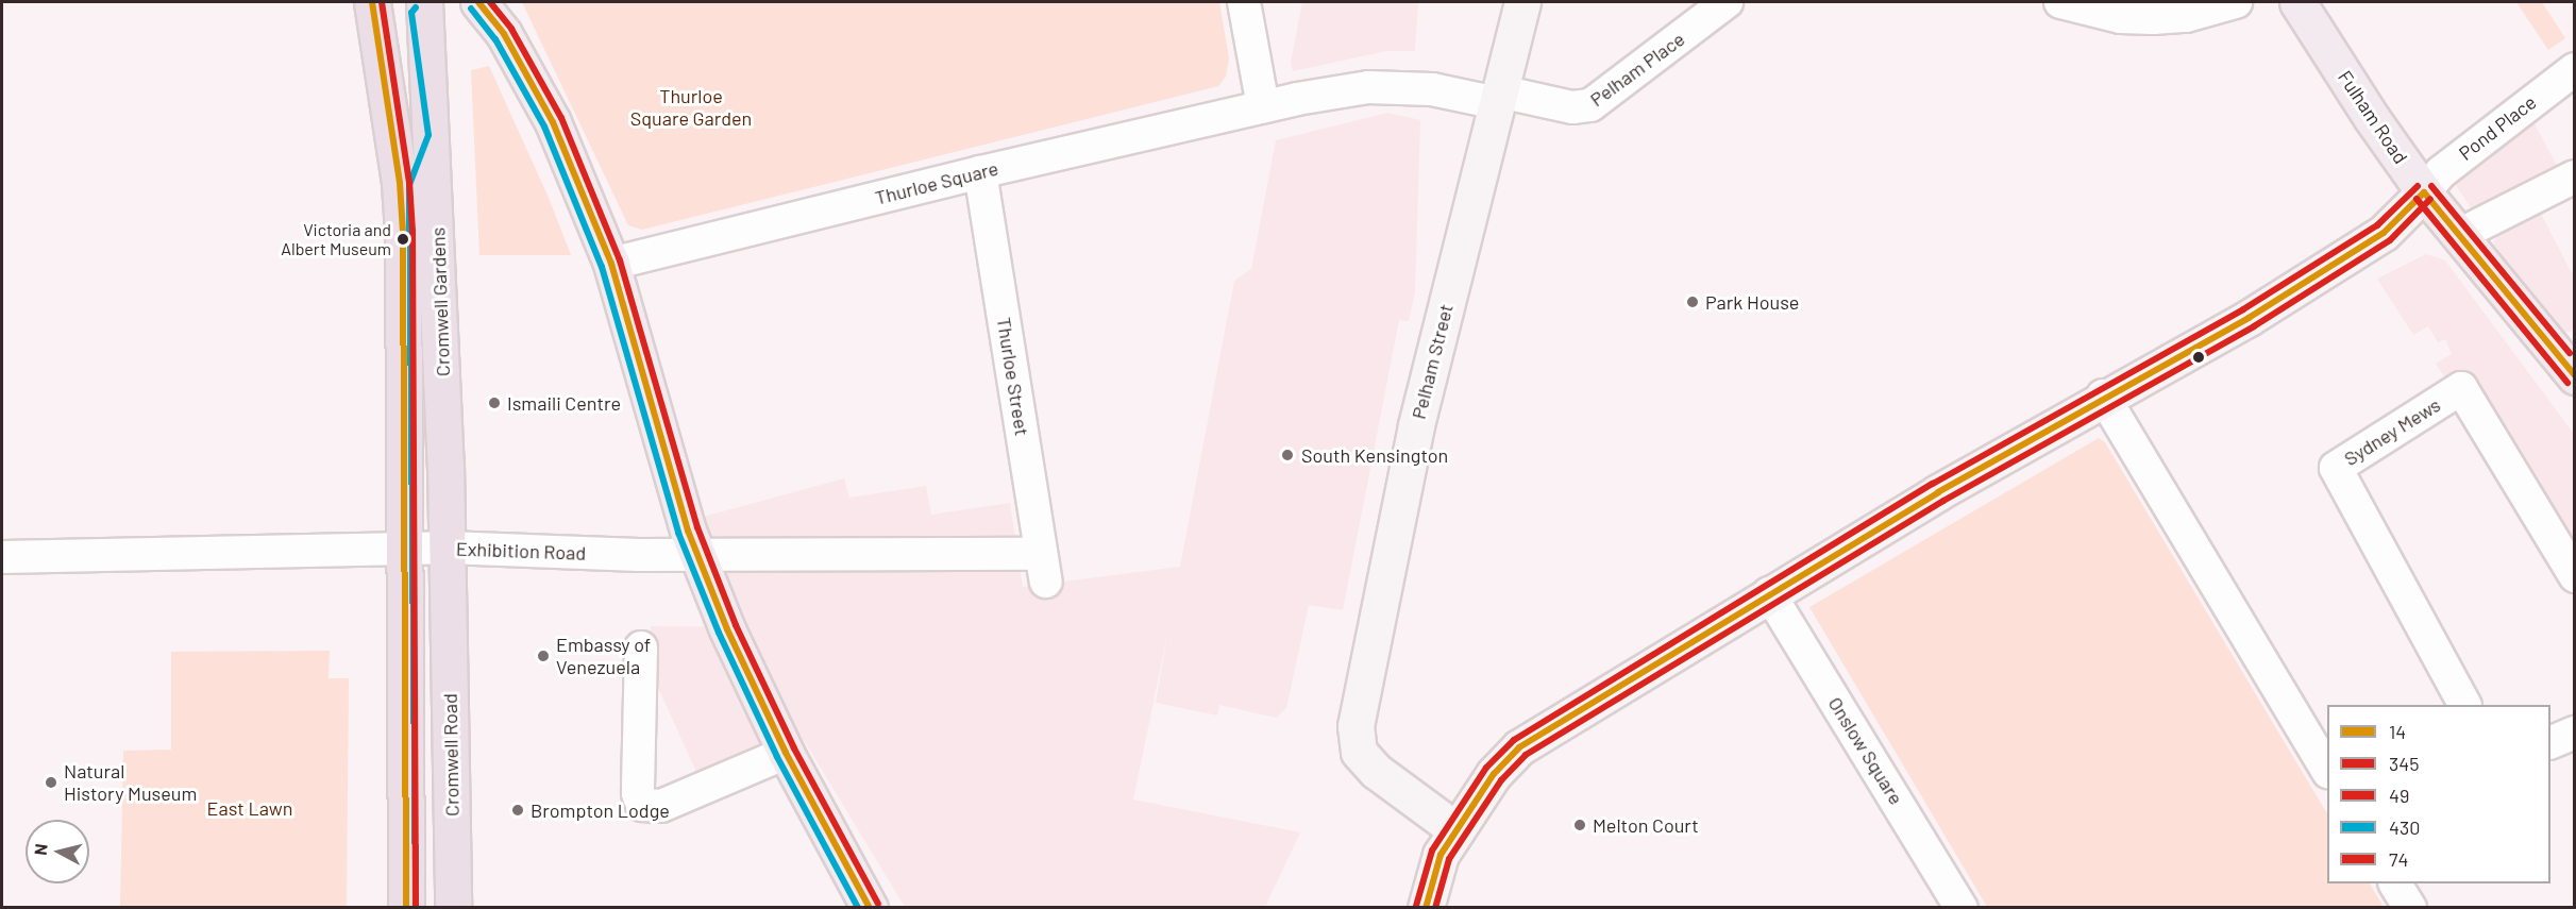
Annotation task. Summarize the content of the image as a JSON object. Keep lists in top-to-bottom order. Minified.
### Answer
{"streets":{"highway":["Cromwell Gardens","Cromwell Road"],"main road":["Fulham Road","Pelham Street"],"street":["Pelham Place","Pond Place","Thurloe Square","Thurloe Street","Sydney Mews","Exhibition Road","Onslow Square"]},"crossings":[["Pelham Place","Thurloe Square"],["Pelham Place","Pelham Street"],["Fulham Road","Pond Place"],["Thurloe Square","Pelham Street"],["Thurloe Square","Thurloe Street"],["Cromwell Gardens","Exhibition Road"],["Cromwell Gardens","Cromwell Road"],["Thurloe Street","Exhibition Road"]],"parks":["Thurloe Square Garden","East Lawn"],"places":["Victoria and Albert Museum","Park House","Ismaili Centre","South Kensington","Embassy of Venezuela","Natural History Museum","Brompton Lodge","Melton Court"],"lines":["transit line 14","transit line 74","transit line 430","transit line 49","transit line 345"],"legend":["14","345","49","430","74"],"north":"left"}
